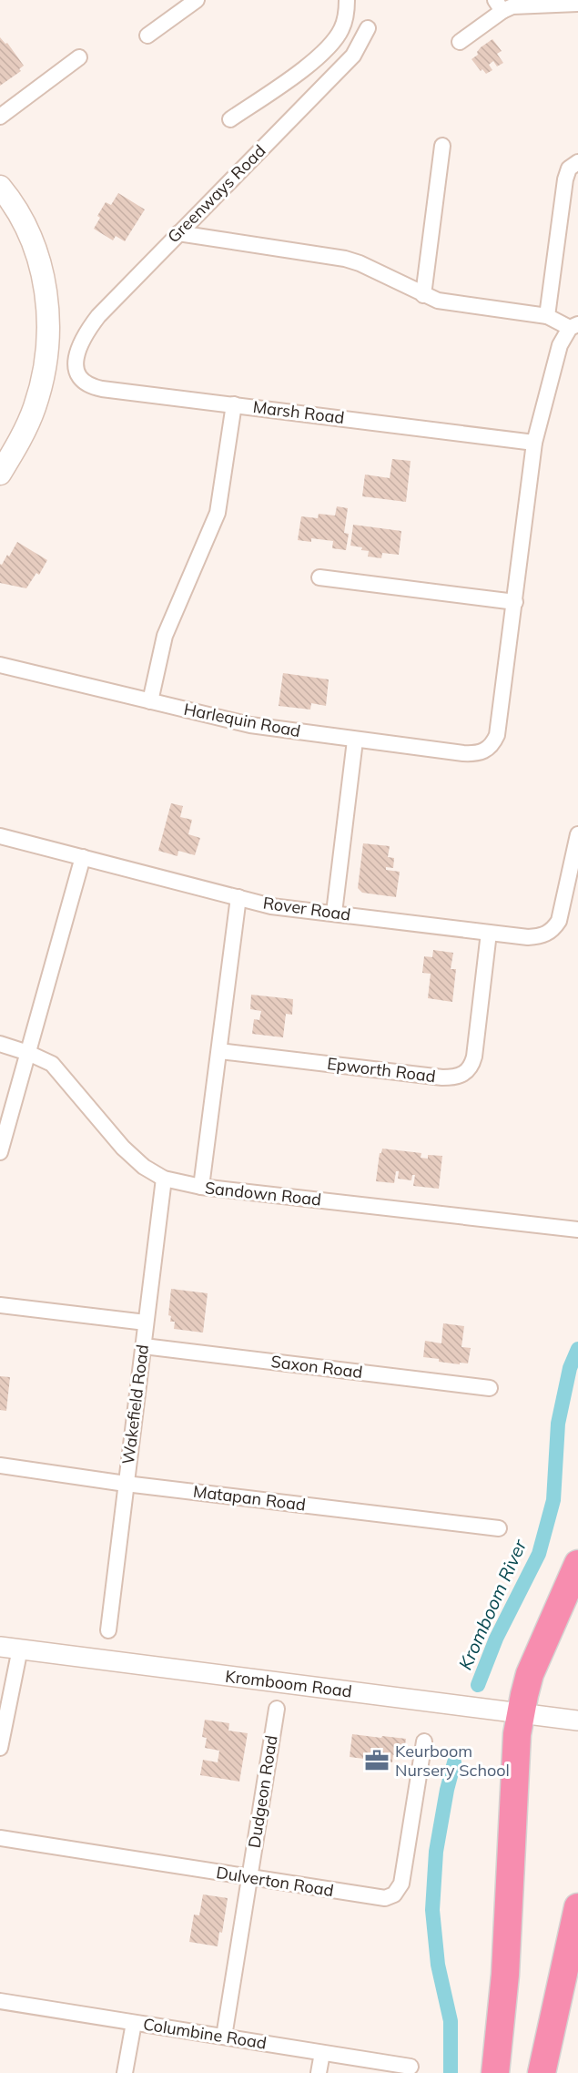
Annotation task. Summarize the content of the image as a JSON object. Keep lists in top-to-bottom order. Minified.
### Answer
{"streets":{"street":["Greenways Road","Marsh Road","Harlequin Road","Rover Road","Epworth Road","Sandown Road","Saxon Road","Wakefield Road","Matapan Road","Kromboom Road","Dudgeon Road","Dulverton Road","Columbine Road"]},"crossings":[["Greenways Road","Marsh Road"],["Rover Road","Epworth Road"],["Sandown Road","Wakefield Road"],["Saxon Road","Wakefield Road"],["Wakefield Road","Matapan Road"],["Dudgeon Road","Dulverton Road"],["Dudgeon Road","Columbine Road"]],"water":["Kromboom River"],"places":{"office":["Keurboom Nursery School"]}}
